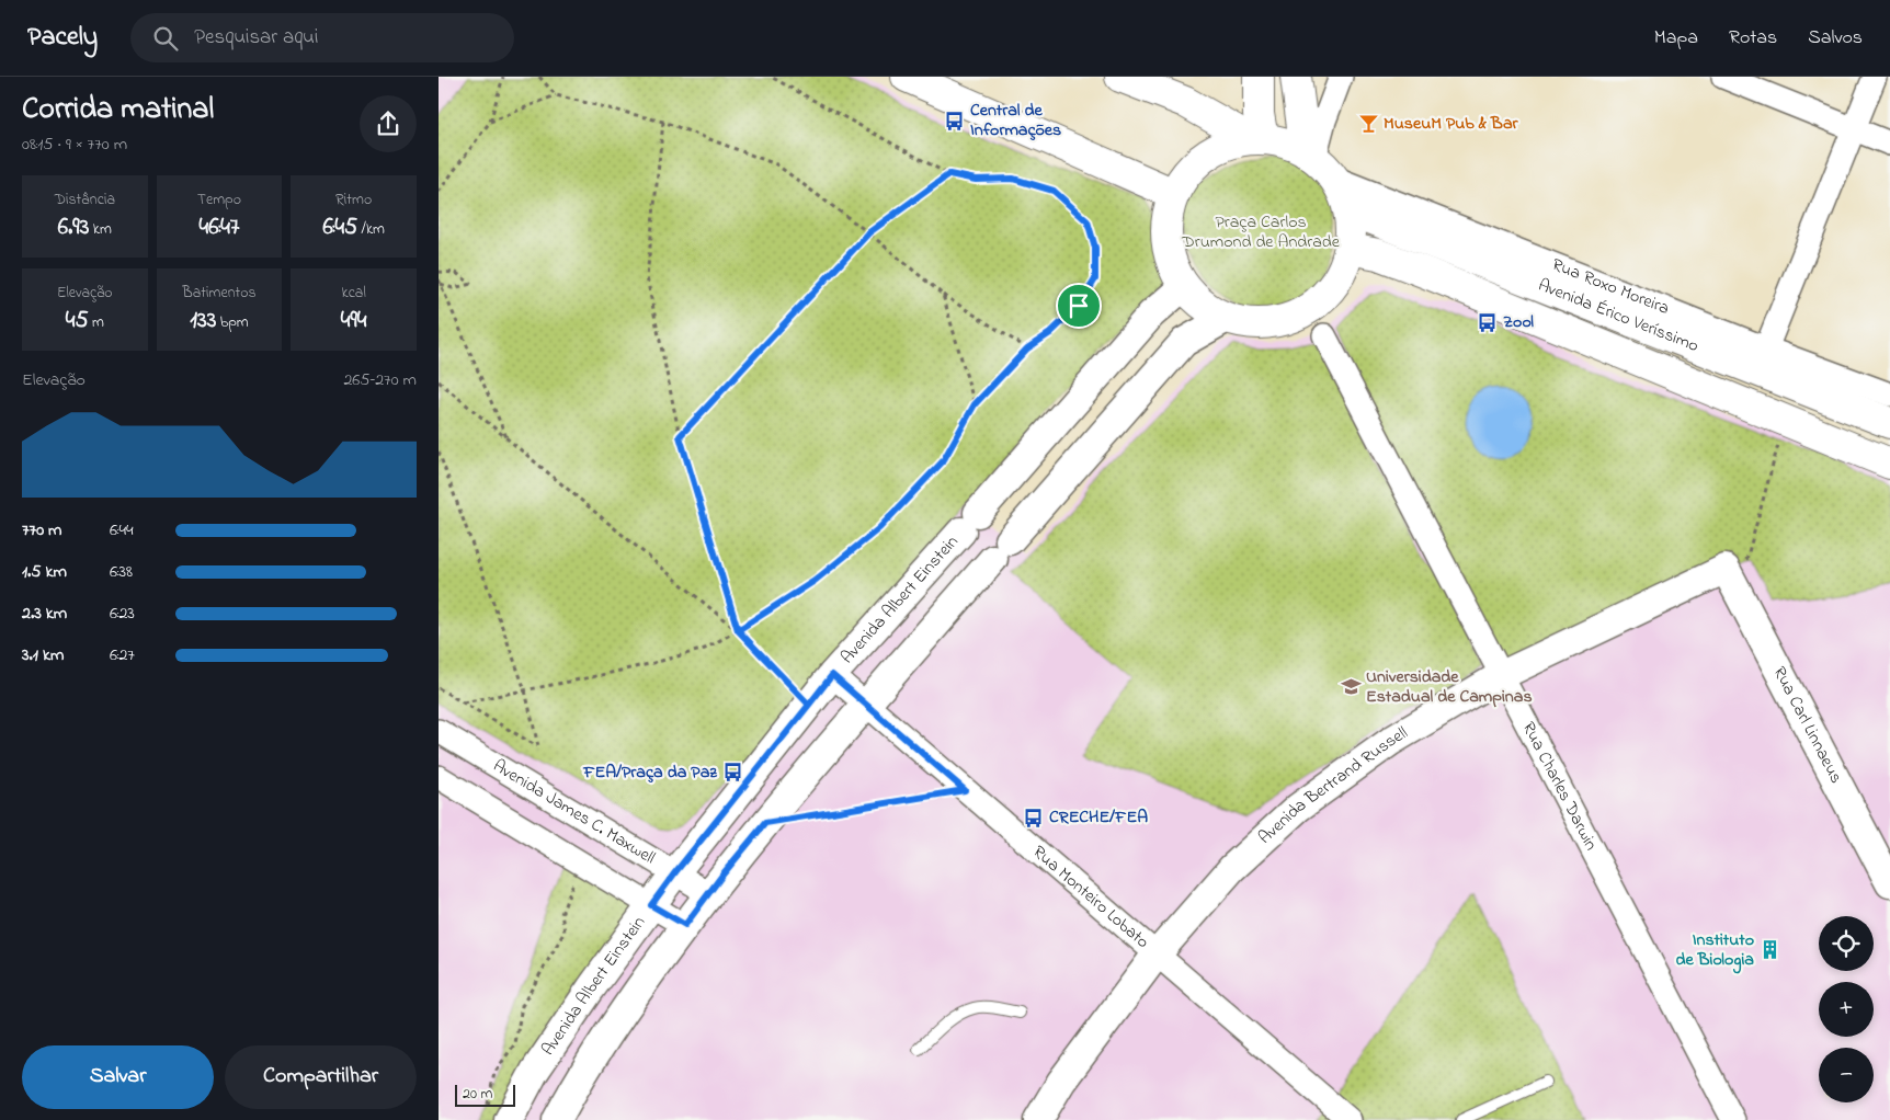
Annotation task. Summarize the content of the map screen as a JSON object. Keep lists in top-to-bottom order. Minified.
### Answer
{"streets":{"main road":["Avenida Érico Veríssimo"],"street":["Rua Roxo Moreira","Avenida Albert Einstein","Rua Carl Linnaeus","Rua Charles Darwin","Avenida Bertrand Russell","Avenida James C. Maxwell","Rua Monteiro Lobato"]},"crossings":[["Rua Roxo Moreira","Avenida Érico Veríssimo"],["Rua Roxo Moreira","Avenida Albert Einstein"],["Avenida Érico Veríssimo","Avenida Albert Einstein"],["Avenida Albert Einstein","Avenida James C. Maxwell"],["Avenida Albert Einstein","Rua Monteiro Lobato"],["Rua Carl Linnaeus","Avenida Bertrand Russell"],["Rua Charles Darwin","Avenida Bertrand Russell"],["Avenida Bertrand Russell","Rua Monteiro Lobato"]],"parks":["Praça Carlos Drumond de Andrade"],"places":{"bus stop":["Central de Informações","Zool","FEA/Praça da Paz","CRECHE/FEA"],"bar":["MuseuM Pub & Bar"],"school or university":["Universidade Estadual de Campinas"],"building":["Instituto de Biologia"]},"scale_bar":"20 m","page":{"header":"Pacely","search":"Pesquisar aqui","nav":["Mapa","Rotas","Salvos"],"heading":["Corrida matinal","08:15 · 9 × 770 m"],"stats":[["Distância","6.93 km"],["Tempo","46:47"],["Ritmo","6:45 /km"],["Elevação","45 m"],["Batimentos","133 bpm"],["kcal","494"]],"chart":["Elevação","265–270 m"],"list":[{"name":"770 m","note":"6:44"},{"name":"1.5 km","note":"6:38"},{"name":"2.3 km","note":"6:23"},{"name":"3.1 km","note":"6:27"}],"map_buttons":["+","−"],"buttons":["Salvar","Compartilhar"],"scale":"20 m"}}
